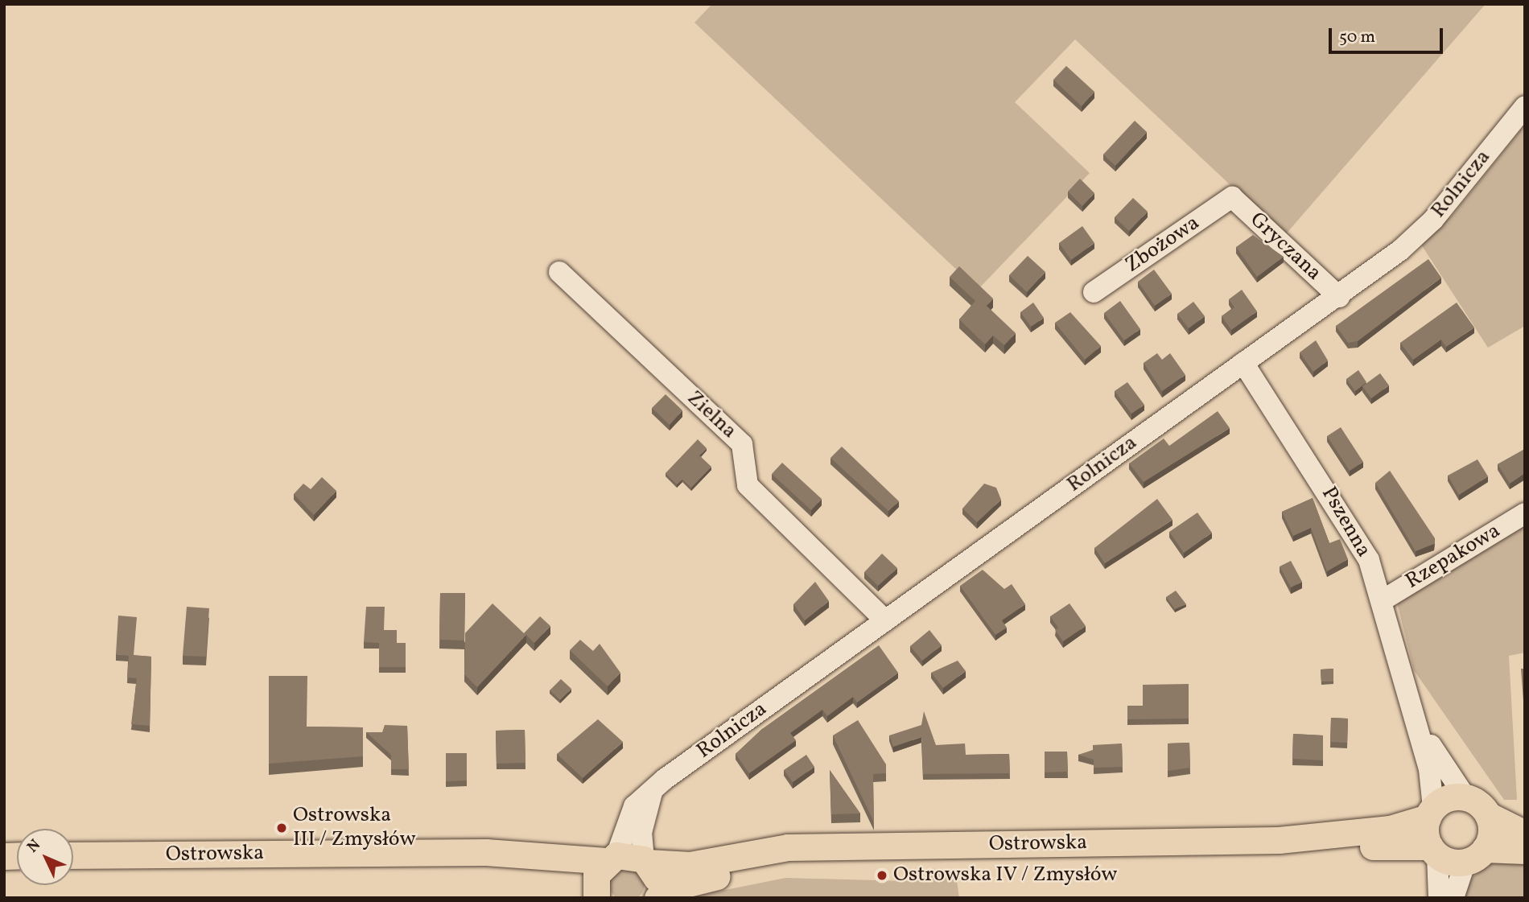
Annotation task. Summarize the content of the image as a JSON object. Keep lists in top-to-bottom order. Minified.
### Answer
{"streets":{"main road":["Ostrowska"],"street":["Rolnicza","Zbożowa","Gryczana","Zielna","Pszenna","Rzepakowa"]},"crossings":[["Rolnicza","Gryczana"],["Rolnicza","Zielna"],["Rolnicza","Pszenna"],["Rolnicza","Ostrowska"],["Zbożowa","Gryczana"],["Pszenna","Rzepakowa"],["Pszenna","Ostrowska"]],"places":["Ostrowska III / Zmysłów","Ostrowska IV / Zmysłów"],"scale_bar":"50 m","north":"top left"}
